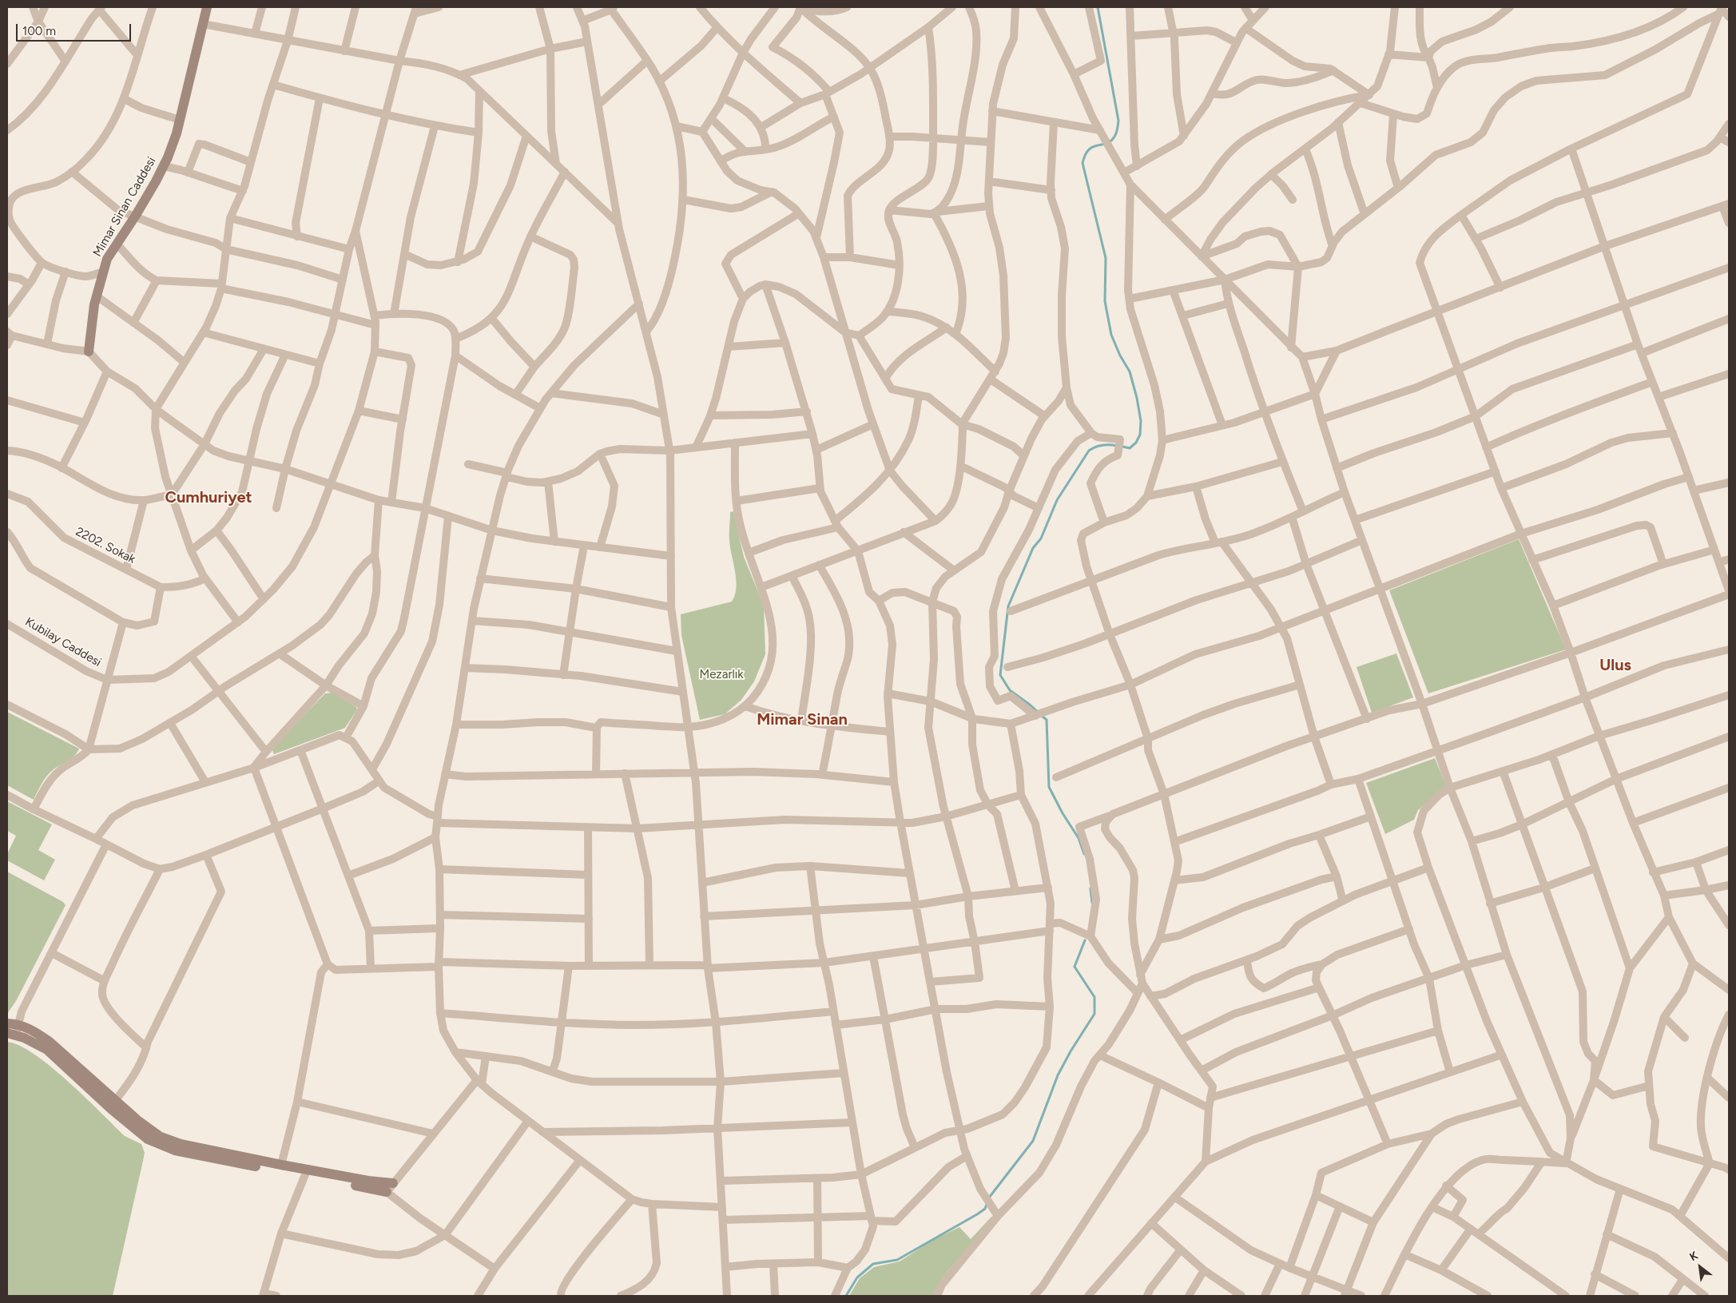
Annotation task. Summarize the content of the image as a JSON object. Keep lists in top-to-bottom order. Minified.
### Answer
{"streets":{"main road":["Mimar Sinan Caddesi"],"street":["2202. Sokak","Kubilay Caddesi"]},"districts":["Cumhuriyet","Ulus","Mimar Sinan"],"parks":["Mezarlık"],"scale_bar":"100 m","north":"top left"}
